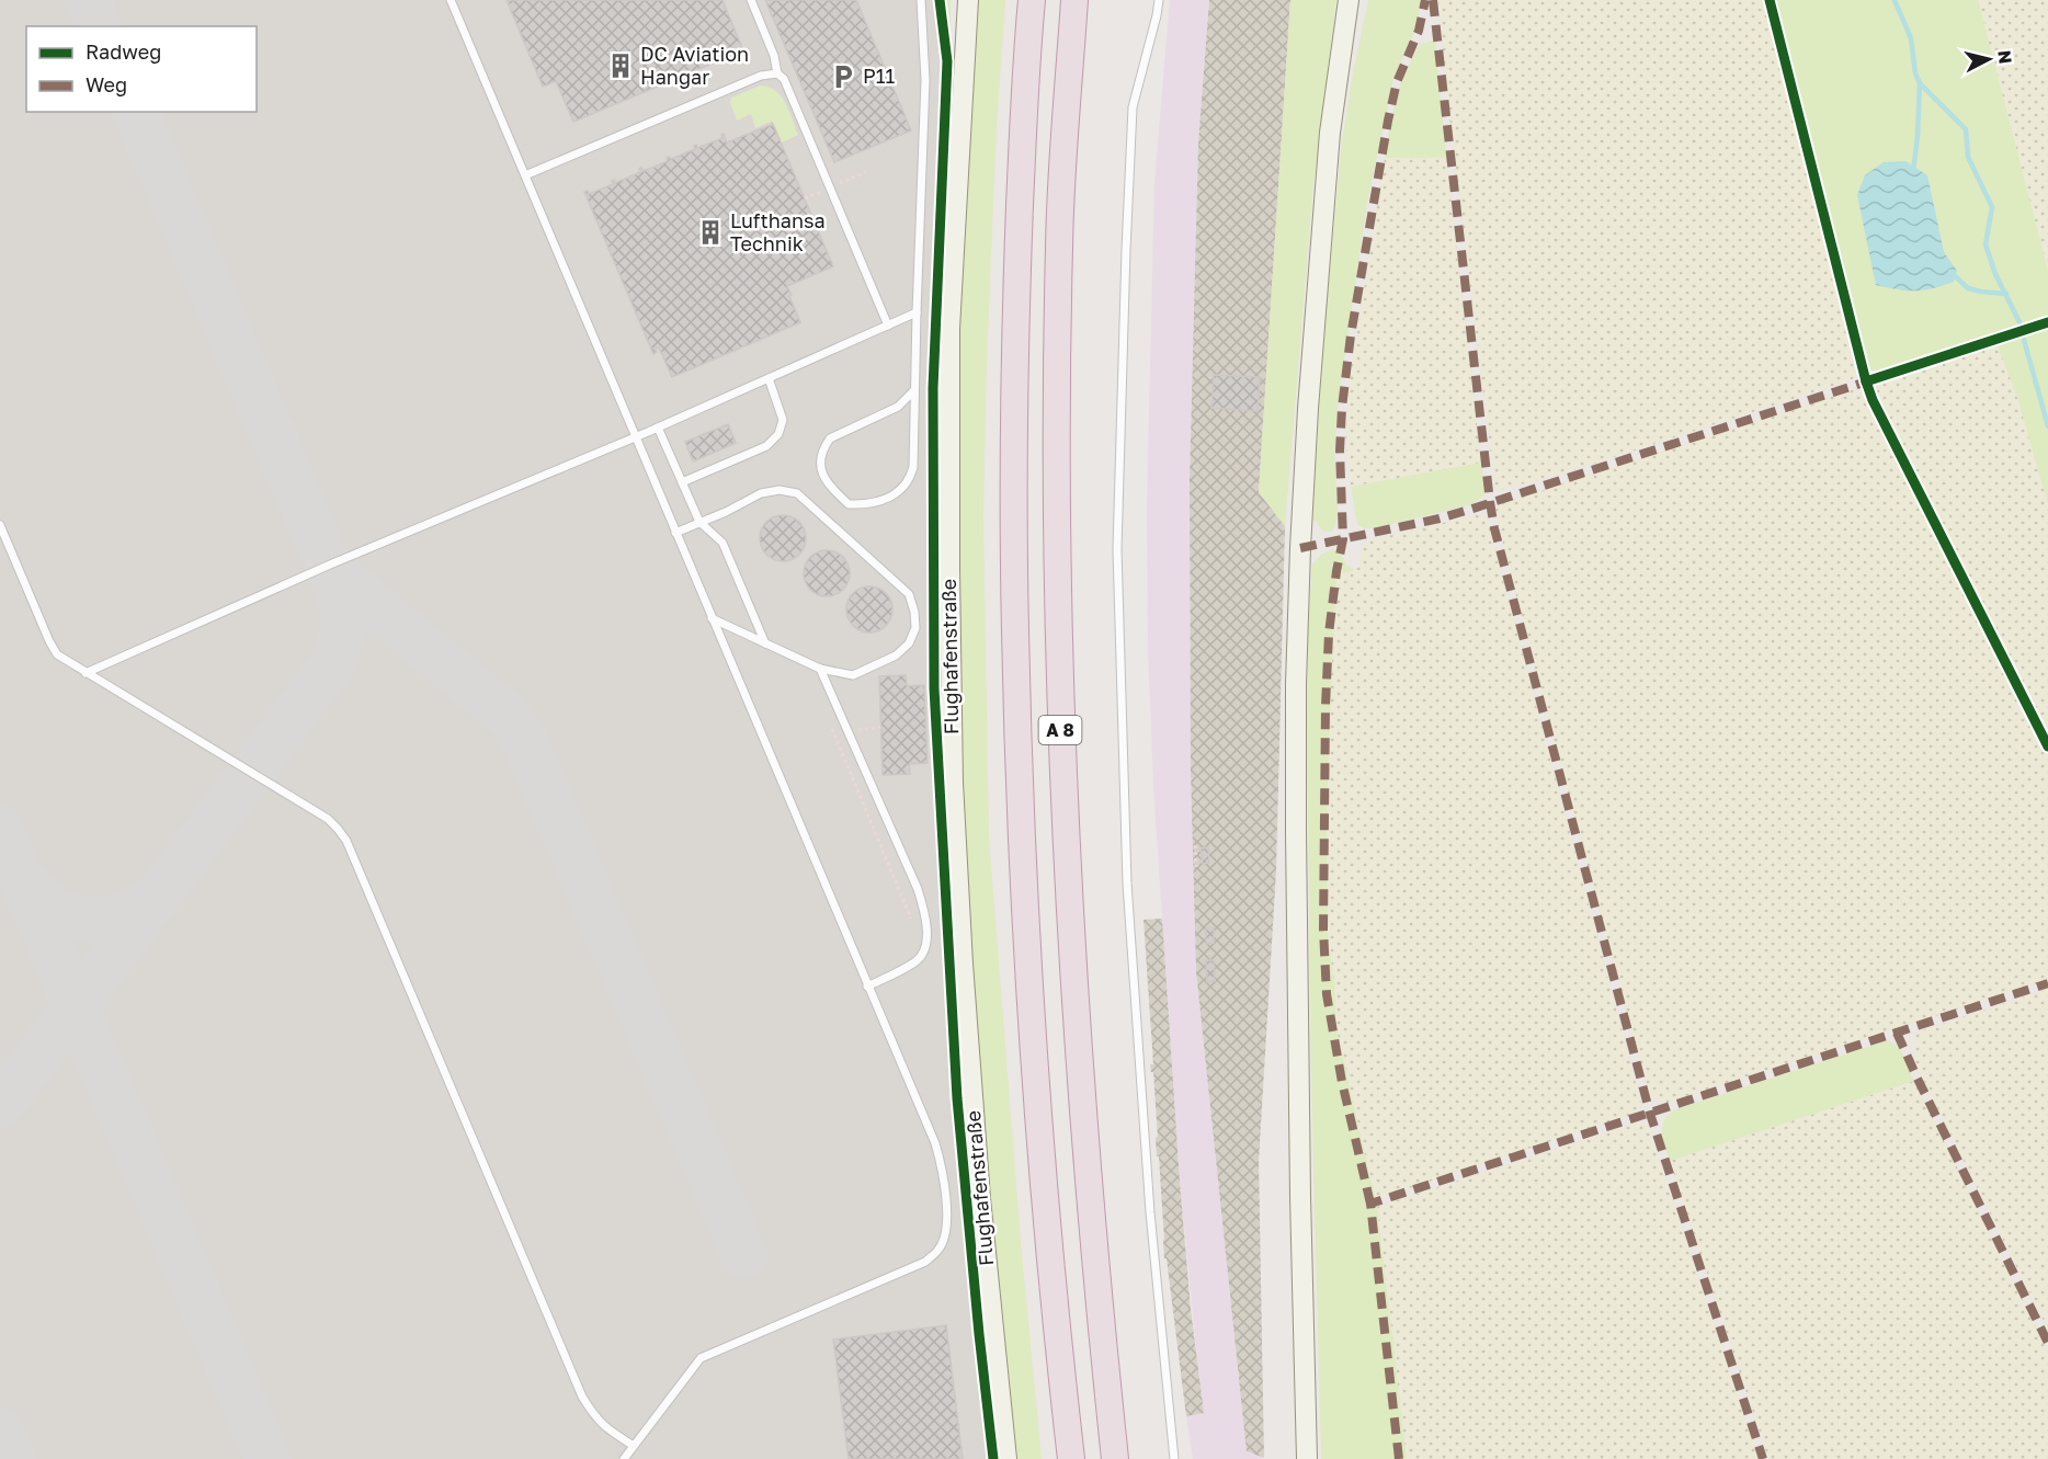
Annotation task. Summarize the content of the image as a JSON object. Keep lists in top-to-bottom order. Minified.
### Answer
{"streets":{"highway":["A 8"],"main road":["Flughafenstraße"]},"places":{"building":["DC Aviation Hangar","Lufthansa Technik"],"parking":["P11"]},"legend":["Radweg","Weg"],"north":"right"}
